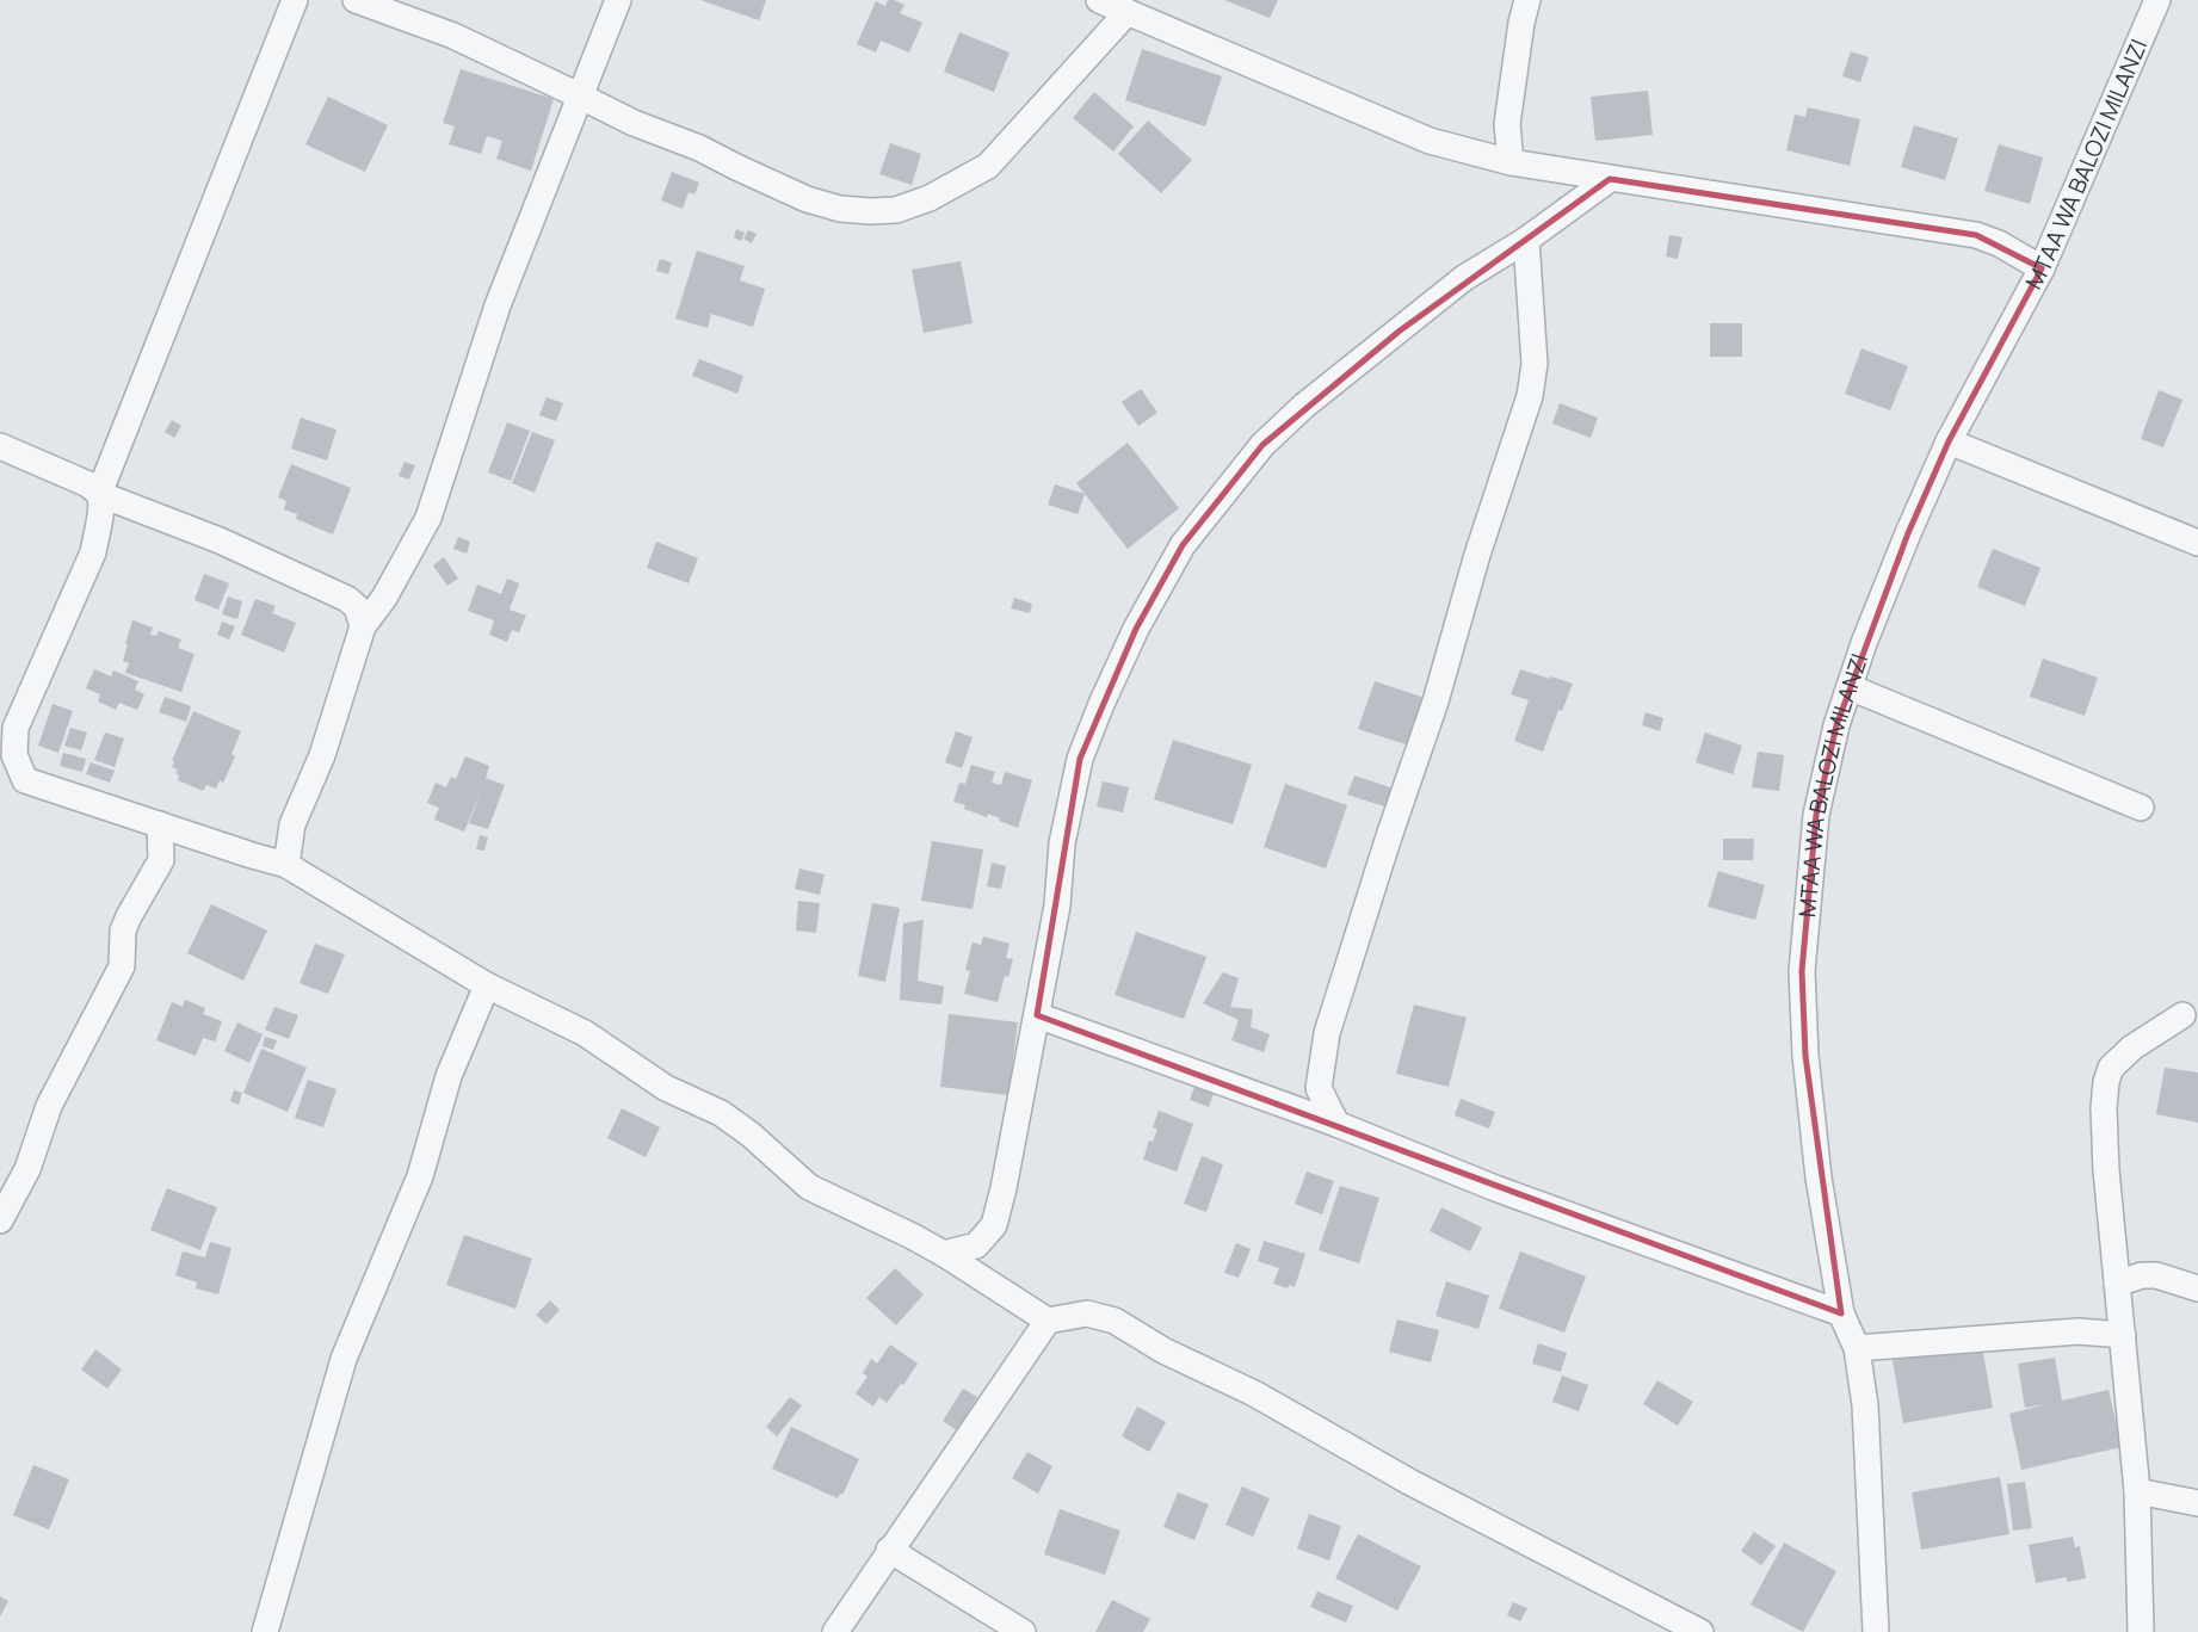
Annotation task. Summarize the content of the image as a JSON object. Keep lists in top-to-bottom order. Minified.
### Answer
{"streets":{"street":["MTAA WA BALOZI MILANZI"]}}
